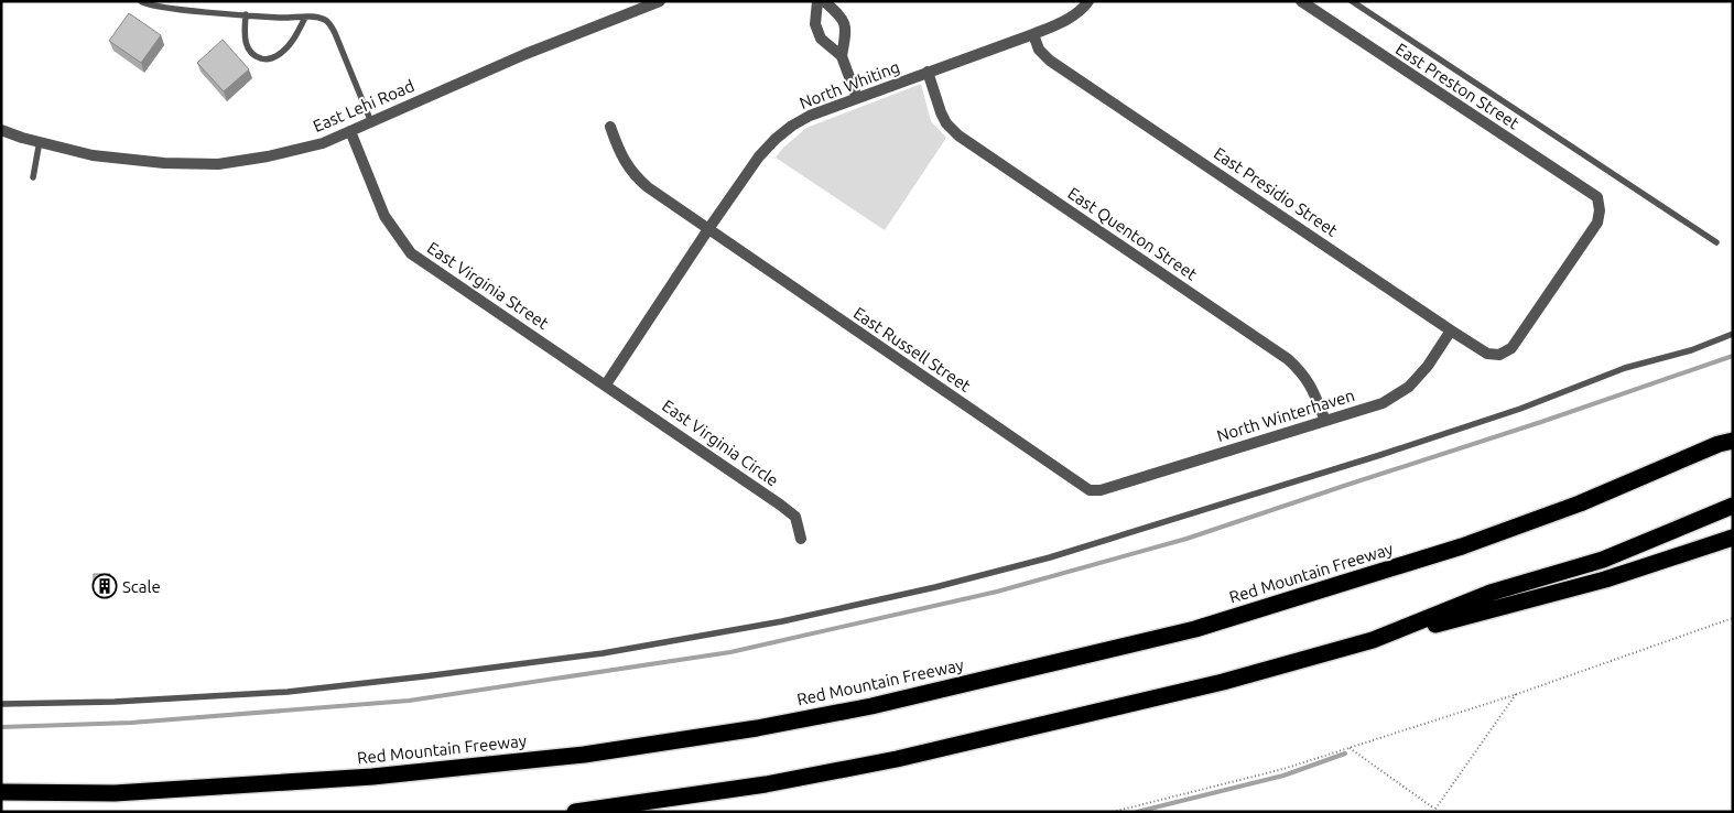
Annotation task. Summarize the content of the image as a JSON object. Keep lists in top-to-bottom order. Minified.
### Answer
{"streets":{"highway":["Red Mountain Freeway"],"street":["North Whiting","East Preston Street","East Lehi Road","East Presidio Street","East Quenton Street","East Virginia Street","East Russell Street","North Winterhaven","East Virginia Circle"]},"crossings":[["North Whiting","East Presidio Street"],["North Whiting","East Quenton Street"],["North Whiting","East Virginia Street"],["North Whiting","East Russell Street"],["North Whiting","East Virginia Circle"],["East Preston Street","East Presidio Street"],["East Lehi Road","East Virginia Street"],["East Presidio Street","North Winterhaven"],["East Quenton Street","North Winterhaven"],["East Virginia Street","East Virginia Circle"],["East Russell Street","North Winterhaven"]],"places":{"building":["Scale"]}}
